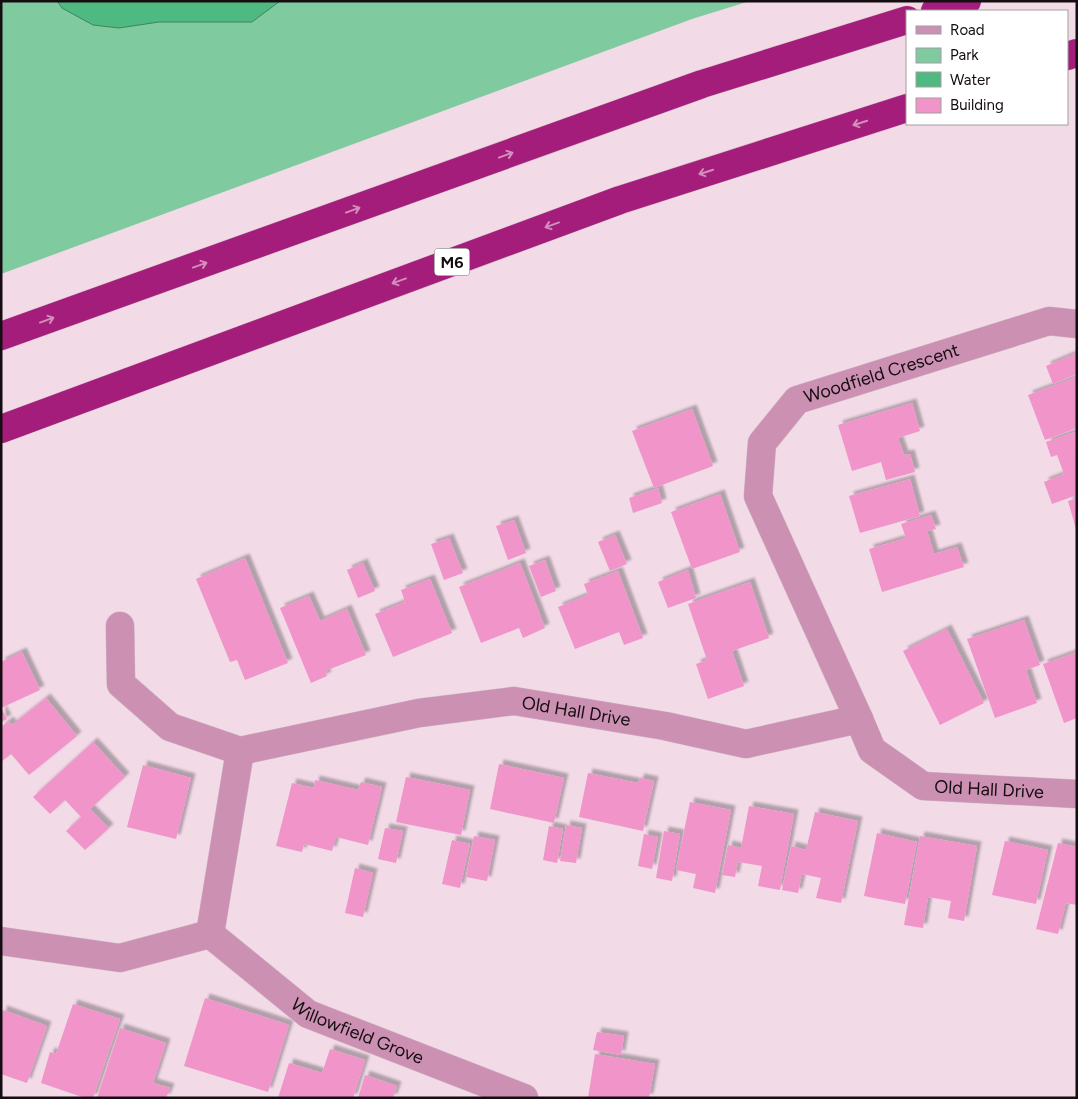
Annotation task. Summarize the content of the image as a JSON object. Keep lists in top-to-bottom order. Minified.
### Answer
{"streets":{"highway":["M6"],"street":["Woodfield Crescent","Old Hall Drive","Willowfield Grove"]},"crossings":[["Woodfield Crescent","Old Hall Drive"]],"legend":["Road","Park","Water","Building"]}
